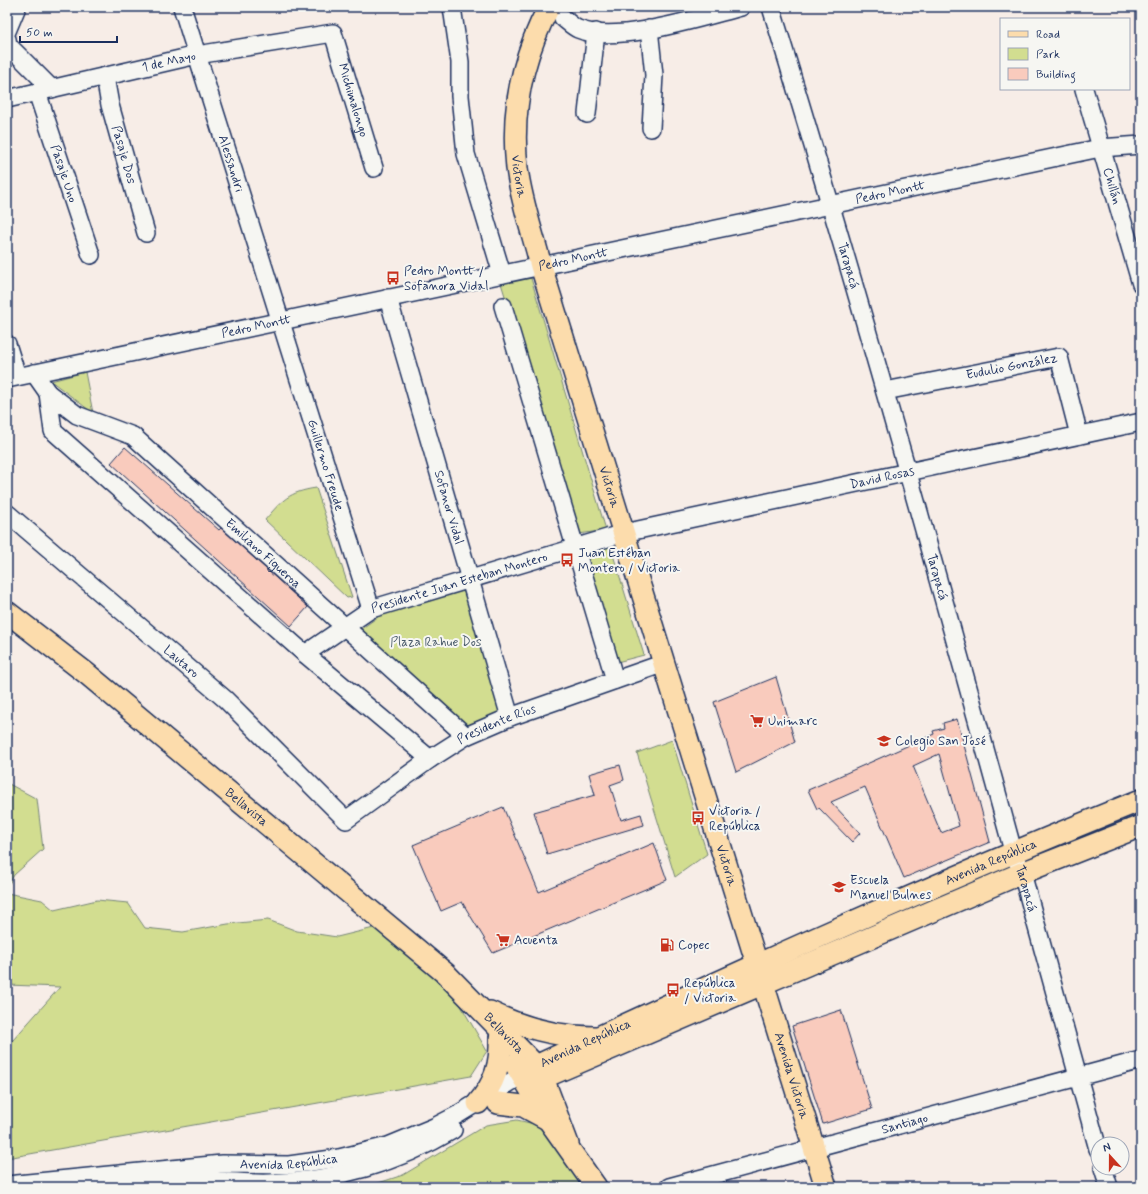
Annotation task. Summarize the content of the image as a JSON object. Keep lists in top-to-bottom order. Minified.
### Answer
{"streets":{"main road":["Victoria","Bellavista","Avenida República","Avenida Victoria"],"street":["1 de Mayo","Michimalongo","Pasaje Dos","Alessandri","Pasaje Uno","Chillán","Pedro Montt","Tarapacá","Eudulio González","Guillermo Freude","David Rosas","Sofanor Vidal","Emiliano Figueroa","Presidente Juan Esteban Montero","Lautaro","Presidente Ríos","Santiago"]},"crossings":[["1 de Mayo","Michimalongo"],["1 de Mayo","Pasaje Dos"],["1 de Mayo","Alessandri"],["1 de Mayo","Pasaje Uno"],["Alessandri","Pedro Montt"],["Alessandri","Guillermo Freude"],["Victoria","Pedro Montt"],["Victoria","David Rosas"],["Victoria","Presidente Juan Esteban Montero"],["Victoria","Presidente Ríos"],["Victoria","Avenida República"],["Victoria","Avenida Victoria"],["Chillán","Pedro Montt"],["Pedro Montt","Tarapacá"],["Pedro Montt","Guillermo Freude"],["Pedro Montt","Sofanor Vidal"],["Pedro Montt","Emiliano Figueroa"],["Tarapacá","Eudulio González"],["Tarapacá","David Rosas"],["Tarapacá","Avenida República"],["Tarapacá","Santiago"],["Eudulio González","David Rosas"],["Guillermo Freude","Presidente Juan Esteban Montero"],["David Rosas","Presidente Juan Esteban Montero"],["Sofanor Vidal","Presidente Juan Esteban Montero"],["Sofanor Vidal","Presidente Ríos"],["Emiliano Figueroa","Presidente Juan Esteban Montero"],["Emiliano Figueroa","Presidente Ríos"],["Lautaro","Presidente Ríos"],["Bellavista","Avenida República"],["Avenida República","Avenida Victoria"],["Avenida Victoria","Santiago"]],"parks":["Plaza Rahue Dos"],"places":{"bus stop":["Pedro Montt / Sofanora Vidal","Juan Estéban Montero / Victoria","Victoria / República","República / Victoria"],"supermarket":["Unimarc","Acuenta"],"school or university":["Colegio San José","Escuela Manuel Bulnes"],"fuel station":["Copec"]},"legend":["Road","Park","Building"],"scale_bar":"50 m","north":"top"}
